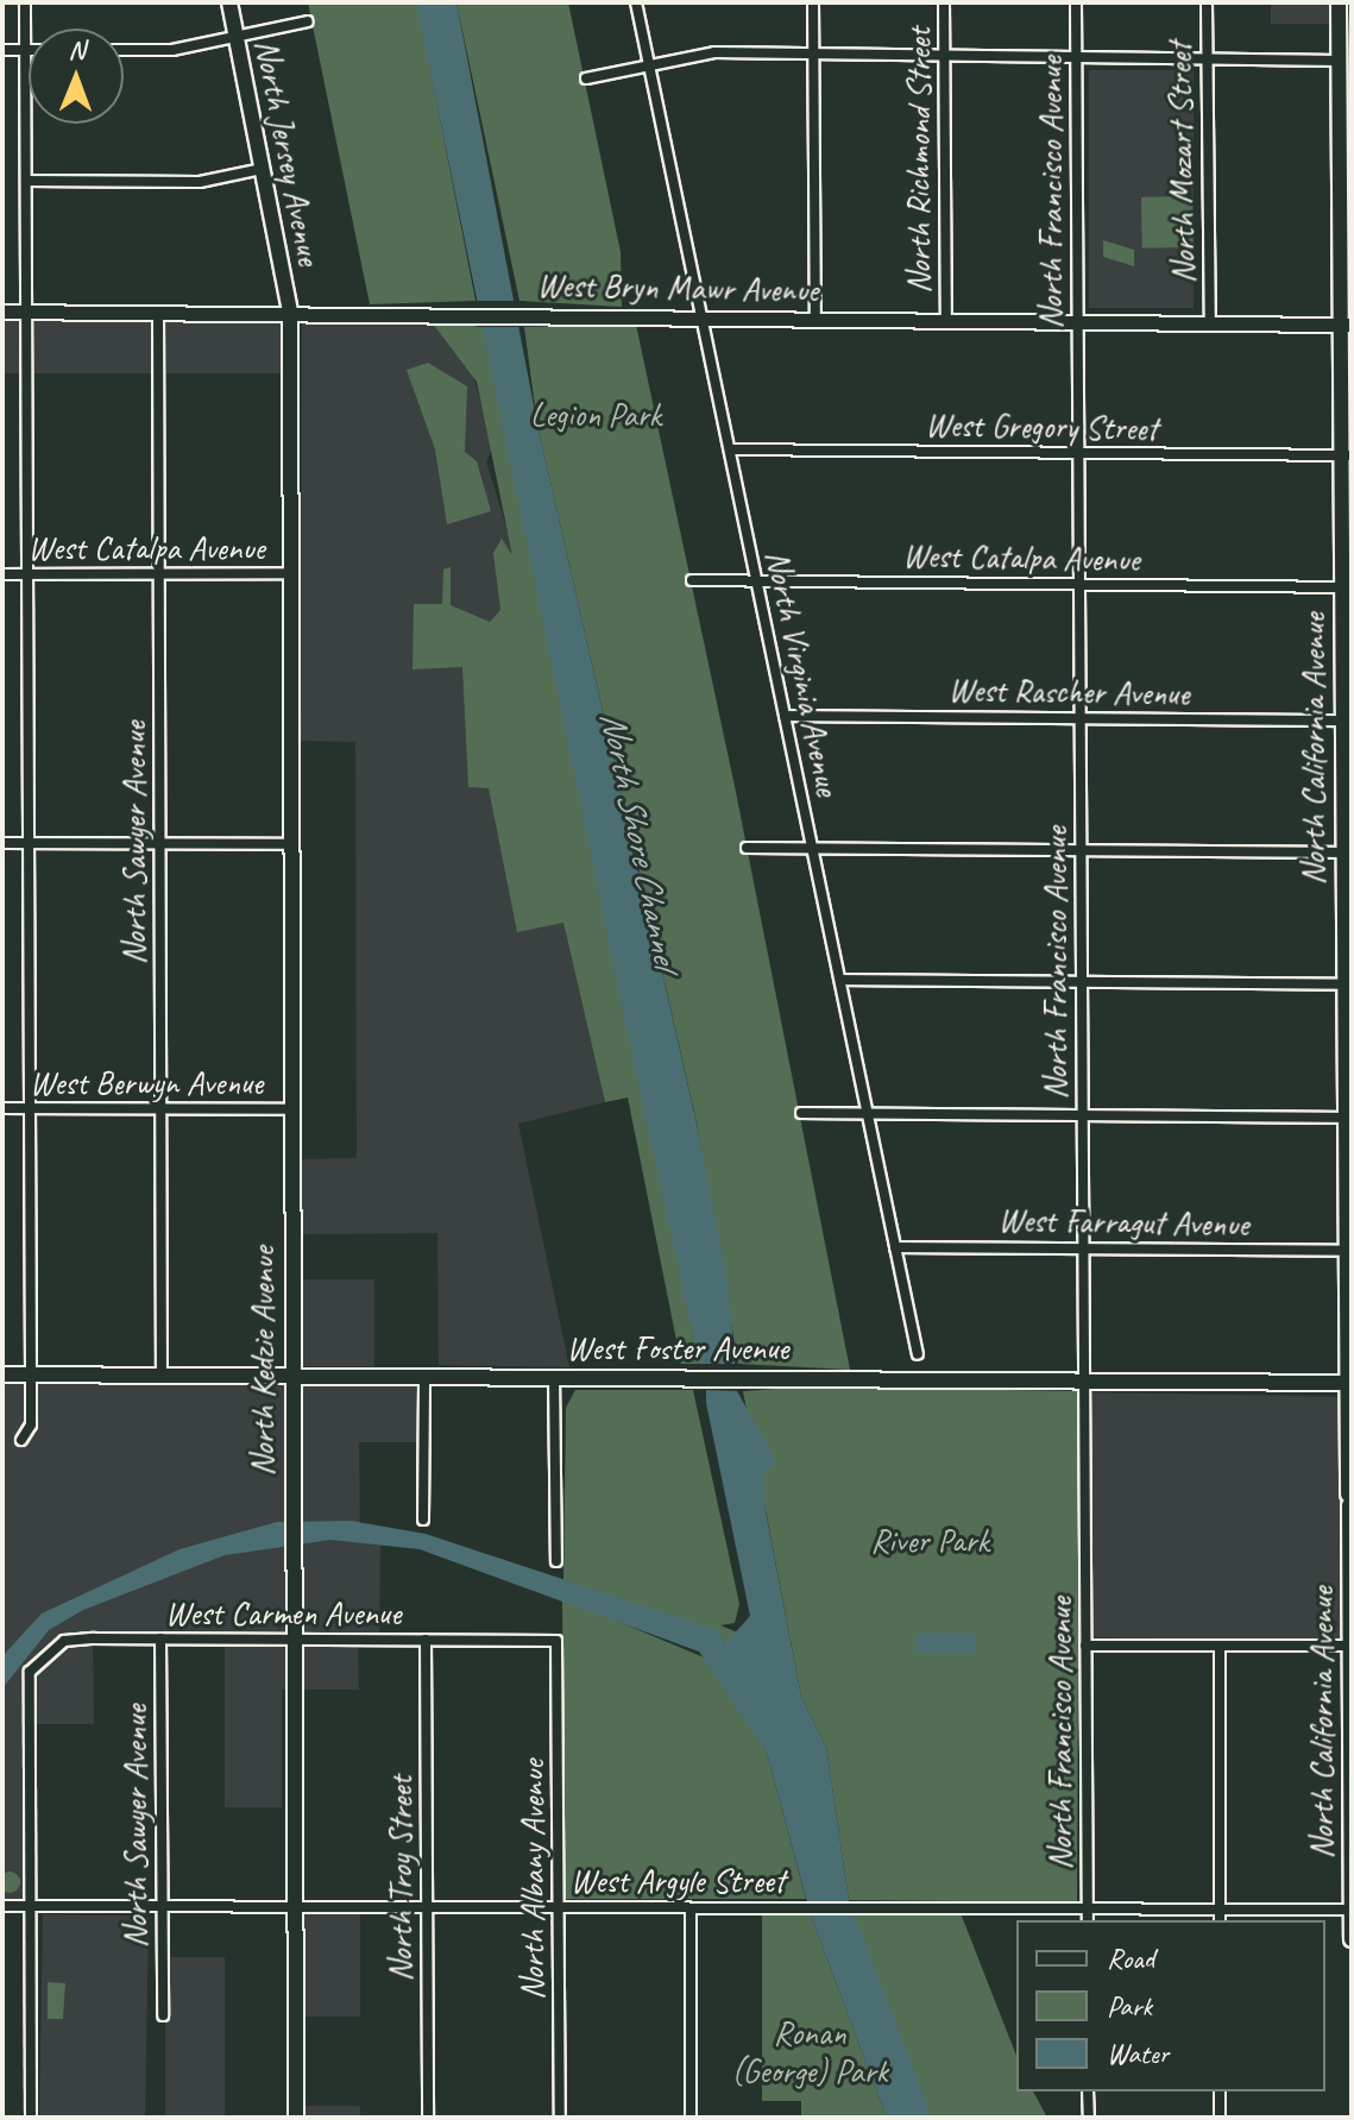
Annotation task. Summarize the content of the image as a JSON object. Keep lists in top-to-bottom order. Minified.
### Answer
{"streets":{"main road":["North Jersey Avenue","North California Avenue","West Foster Avenue","North Kedzie Avenue"],"street":["North Richmond Street","North Mozart Street","North Francisco Avenue","West Bryn Mawr Avenue","West Gregory Street","West Catalpa Avenue","North Virginia Avenue","West Rascher Avenue","North Sawyer Avenue","West Berwyn Avenue","West Farragut Avenue","West Carmen Avenue","North Troy Street","North Albany Avenue","West Argyle Street"]},"crossings":[["North Jersey Avenue","West Bryn Mawr Avenue"],["North Jersey Avenue","North Kedzie Avenue"],["North Richmond Street","West Bryn Mawr Avenue"],["North Mozart Street","West Bryn Mawr Avenue"],["North Francisco Avenue","West Bryn Mawr Avenue"],["North Francisco Avenue","West Gregory Street"],["North Francisco Avenue","West Catalpa Avenue"],["North Francisco Avenue","West Rascher Avenue"],["North Francisco Avenue","West Farragut Avenue"],["North Francisco Avenue","West Foster Avenue"],["North Francisco Avenue","West Argyle Street"],["West Bryn Mawr Avenue","North Virginia Avenue"],["West Bryn Mawr Avenue","North California Avenue"],["West Bryn Mawr Avenue","North Sawyer Avenue"],["West Bryn Mawr Avenue","North Kedzie Avenue"],["West Gregory Street","North Virginia Avenue"],["West Gregory Street","North California Avenue"],["West Catalpa Avenue","North Virginia Avenue"],["West Catalpa Avenue","North California Avenue"],["West Catalpa Avenue","North Sawyer Avenue"],["West Catalpa Avenue","North Kedzie Avenue"],["North Virginia Avenue","West Rascher Avenue"],["North Virginia Avenue","West Farragut Avenue"],["West Rascher Avenue","North California Avenue"],["North California Avenue","West Farragut Avenue"],["North California Avenue","West Foster Avenue"],["North California Avenue","West Argyle Street"],["North Sawyer Avenue","West Berwyn Avenue"],["North Sawyer Avenue","West Foster Avenue"],["North Sawyer Avenue","West Carmen Avenue"],["North Sawyer Avenue","West Argyle Street"],["West Berwyn Avenue","North Kedzie Avenue"],["West Foster Avenue","North Kedzie Avenue"],["North Kedzie Avenue","West Carmen Avenue"],["North Kedzie Avenue","West Argyle Street"],["West Carmen Avenue","North Troy Street"],["West Carmen Avenue","North Albany Avenue"],["West Carmen Avenue","West Argyle Street"],["North Troy Street","West Argyle Street"],["North Albany Avenue","West Argyle Street"]],"water":["North Shore Channel"],"parks":["Legion Park","River Park","Ronan (George) Park"],"legend":["Road","Park","Water"],"north":"top"}
